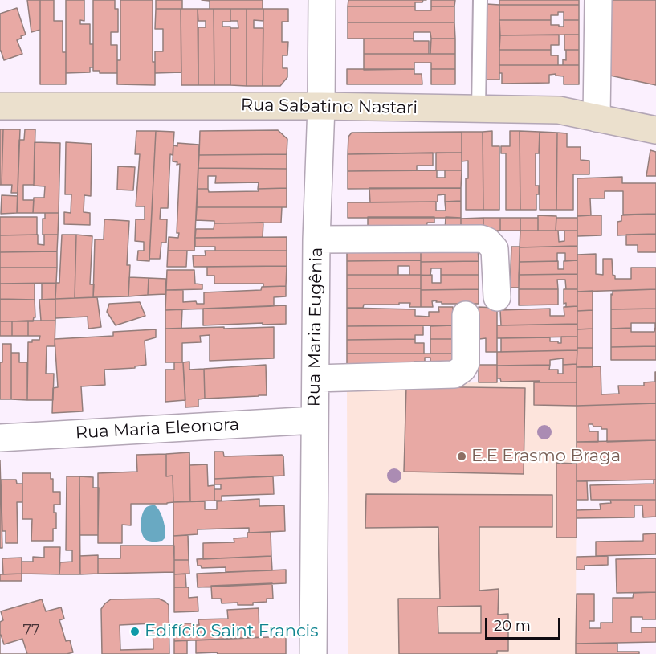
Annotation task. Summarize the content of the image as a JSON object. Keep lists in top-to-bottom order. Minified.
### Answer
{"streets":{"street":["Rua Sabatino Nastari","Rua Maria Eugênia","Rua Maria Eleonora"]},"crossings":[["Rua Sabatino Nastari","Rua Maria Eugênia"],["Rua Maria Eugênia","Rua Maria Eleonora"]],"places":["E.E Erasmo Braga","Edifício Saint Francis"],"house_numbers":["77"],"scale_bar":"20 m"}
